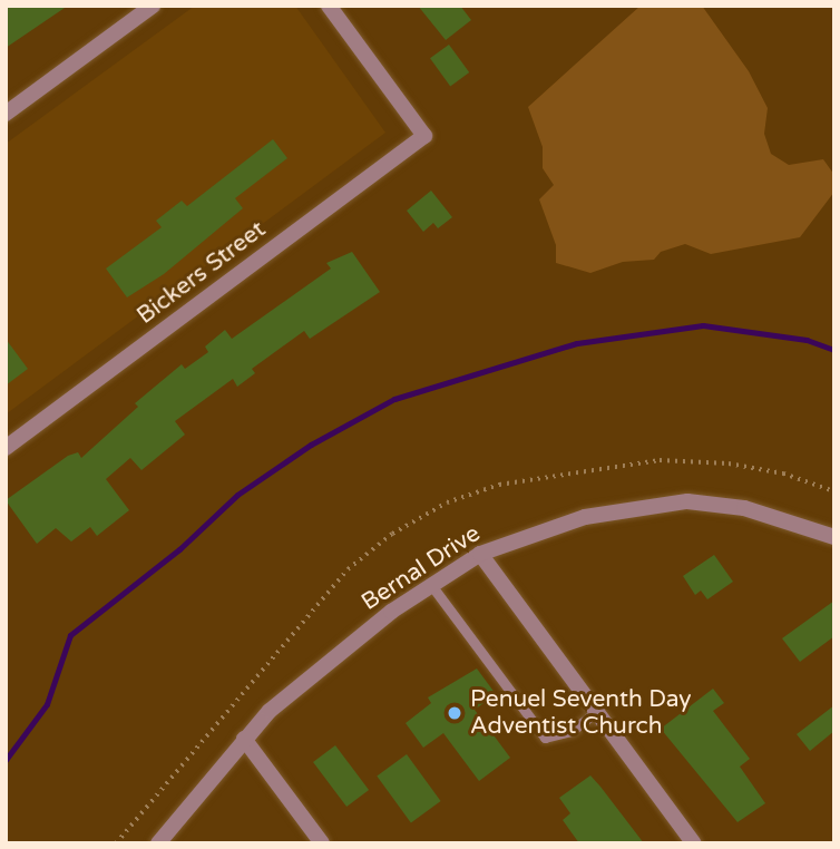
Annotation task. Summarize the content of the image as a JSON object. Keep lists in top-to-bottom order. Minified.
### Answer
{"streets":{"street":["Bickers Street","Bernal Drive"]},"places":["Penuel Seventh Day Adventist Church"]}
